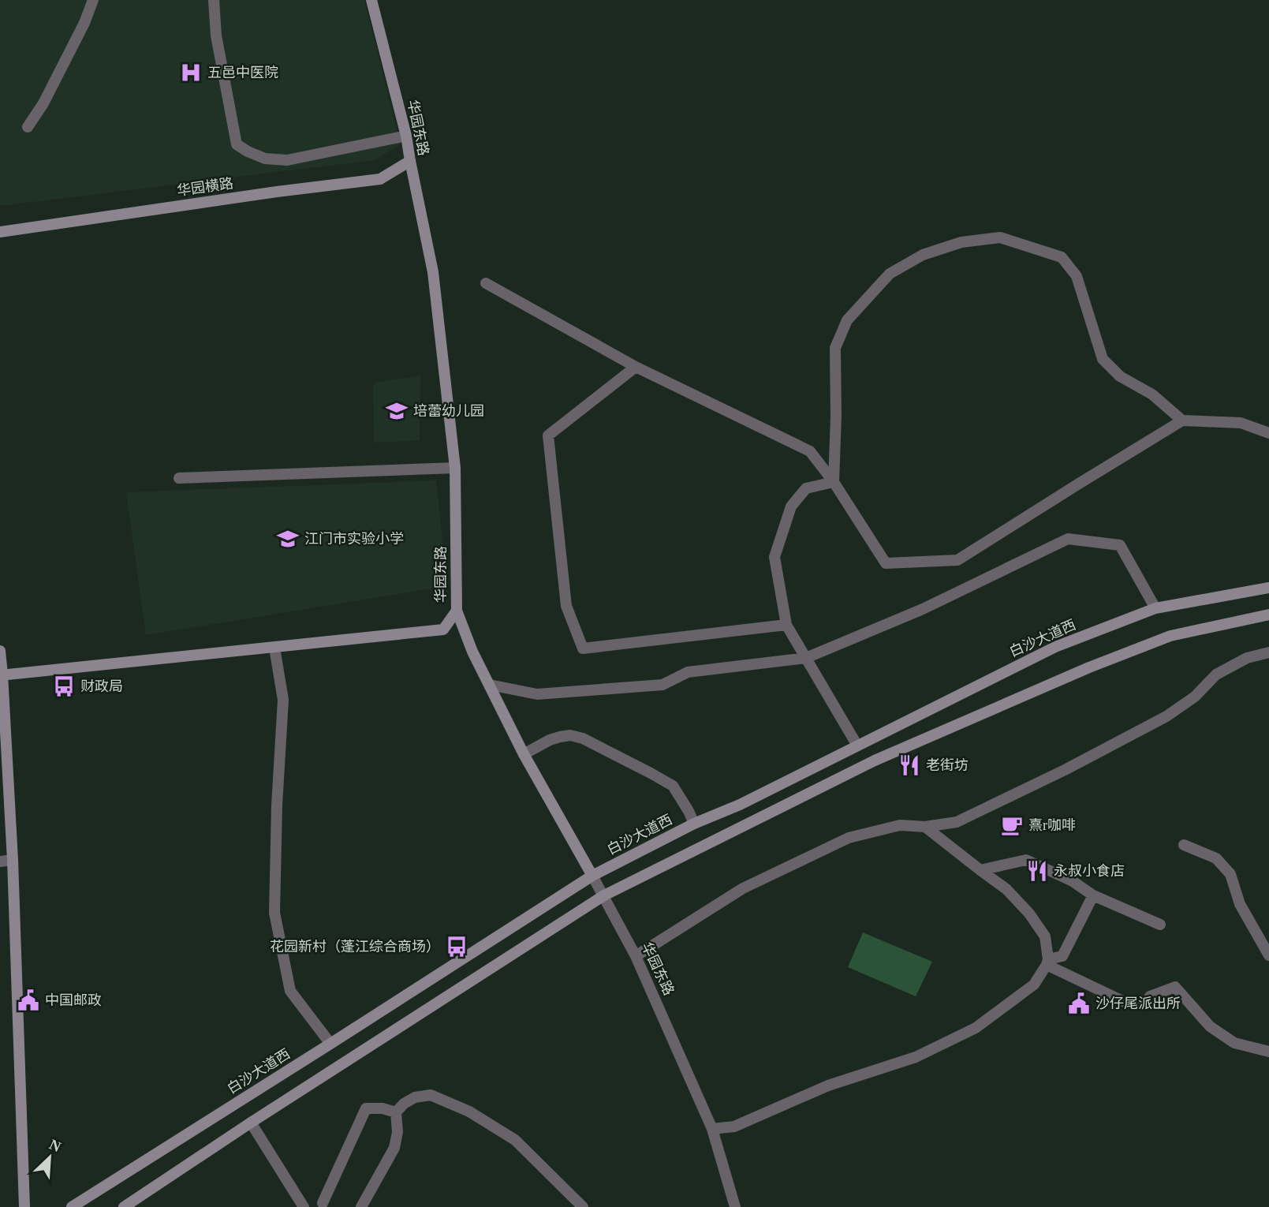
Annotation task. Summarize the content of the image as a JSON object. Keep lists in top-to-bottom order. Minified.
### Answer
{"streets":{"main road":["华园东路","华园横路","白沙大道西"]},"crossings":[["华园东路","华园横路"],["华园东路","白沙大道西"]],"places":{"hospital":["五邑中医院"],"school or university":["培蕾幼儿园","江门市实验小学"],"bus stop":["财政局","花园新村（蓬江综合商场）"],"restaurant":["老街坊","永叔小食店"],"cafe":["熹r咖啡"],"public building":["中国邮政","沙仔尾派出所"]},"north":"top right"}
